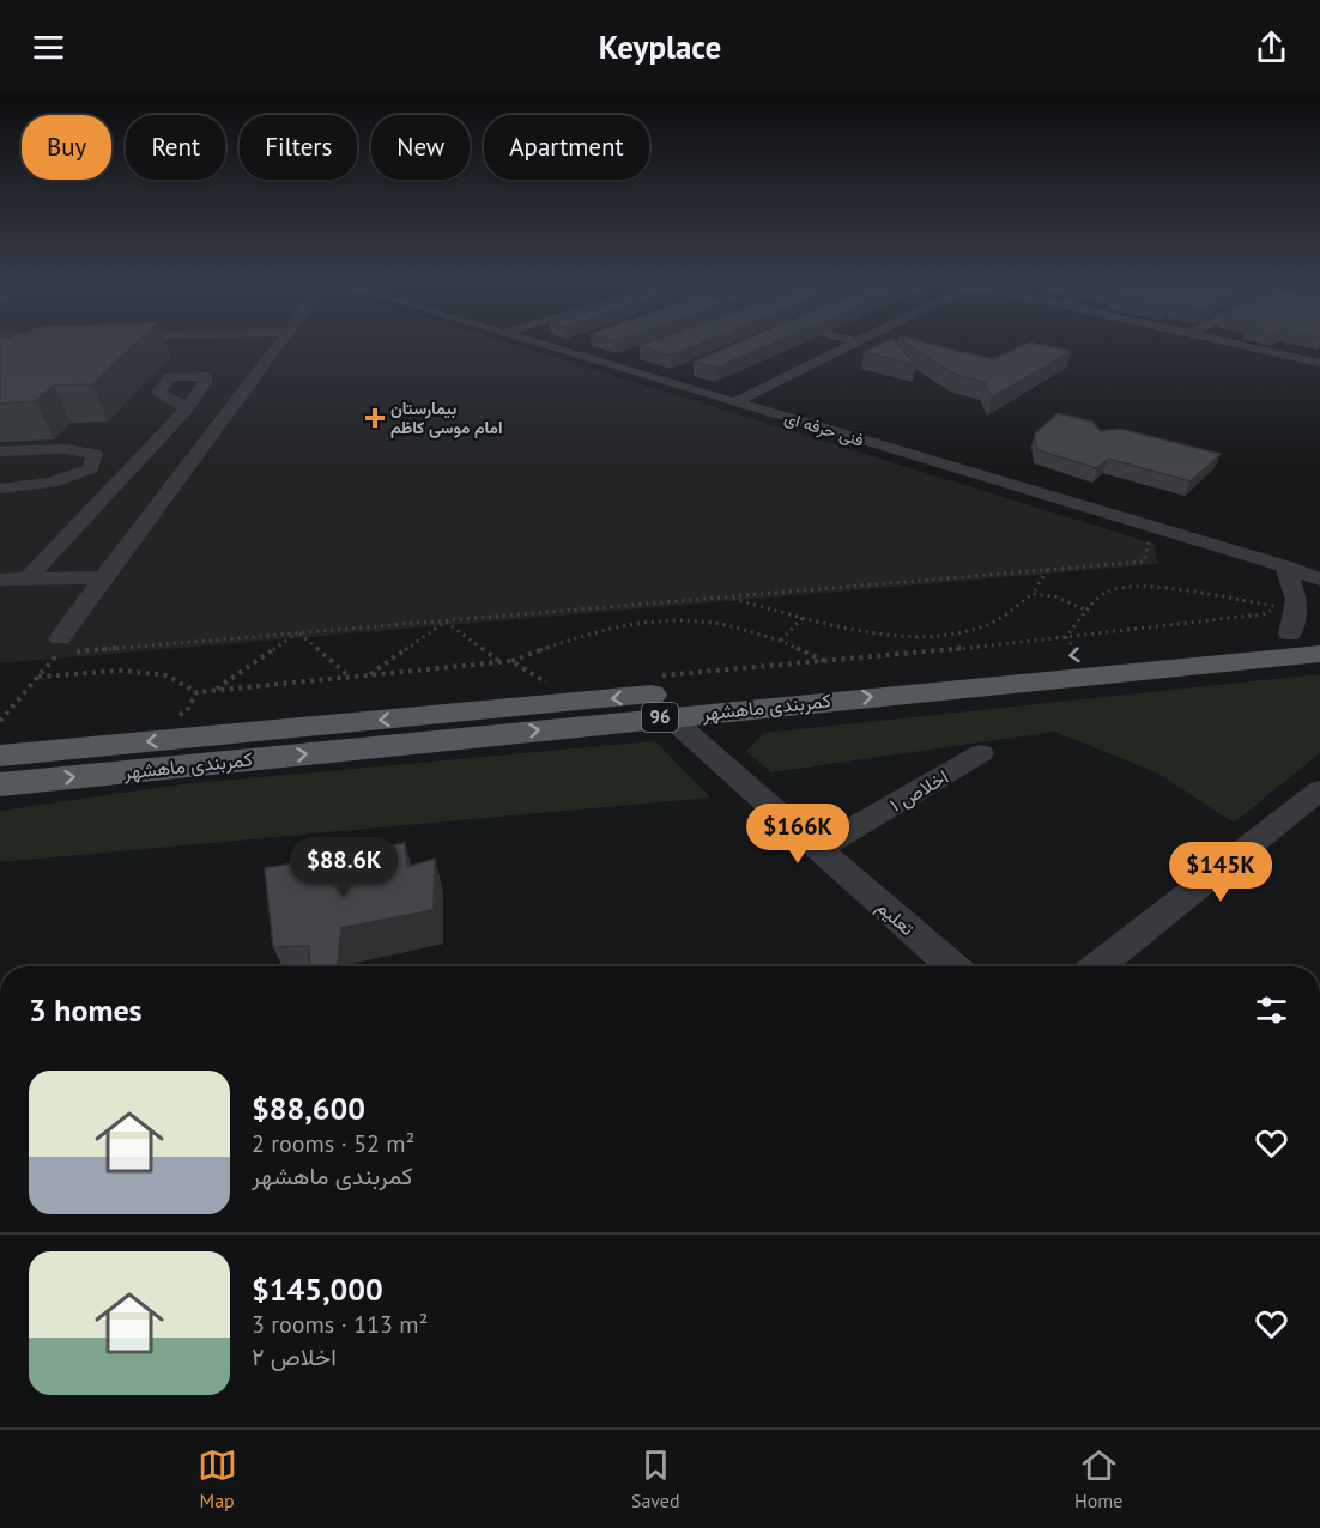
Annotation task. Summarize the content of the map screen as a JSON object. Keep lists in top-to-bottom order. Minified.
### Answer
{"streets":{"main road":["کمربندی ماهشهر","96"],"street":["فنی حرفه ای","اخلاص ۱","تعلیم"]},"crossings":[["کمربندی ماهشهر","تعلیم"],["اخلاص ۱","تعلیم"]],"places":{"health":["بیمارستان امام موسی کاظم"]},"page":{"header":"Keyplace","chip":["Buy","Rent","Filters","New","Apartment"],"price":["$166K","$88.6K","$145K"],"heading":"3 homes","list":[{"name":"$88,600","note":"2 rooms · 52 m² · کمربندی ماهشهر"},{"name":"$145,000","note":"3 rooms · 113 m² · اخلاص ۲"}],"tabs":["Map","Saved","Home"]}}
